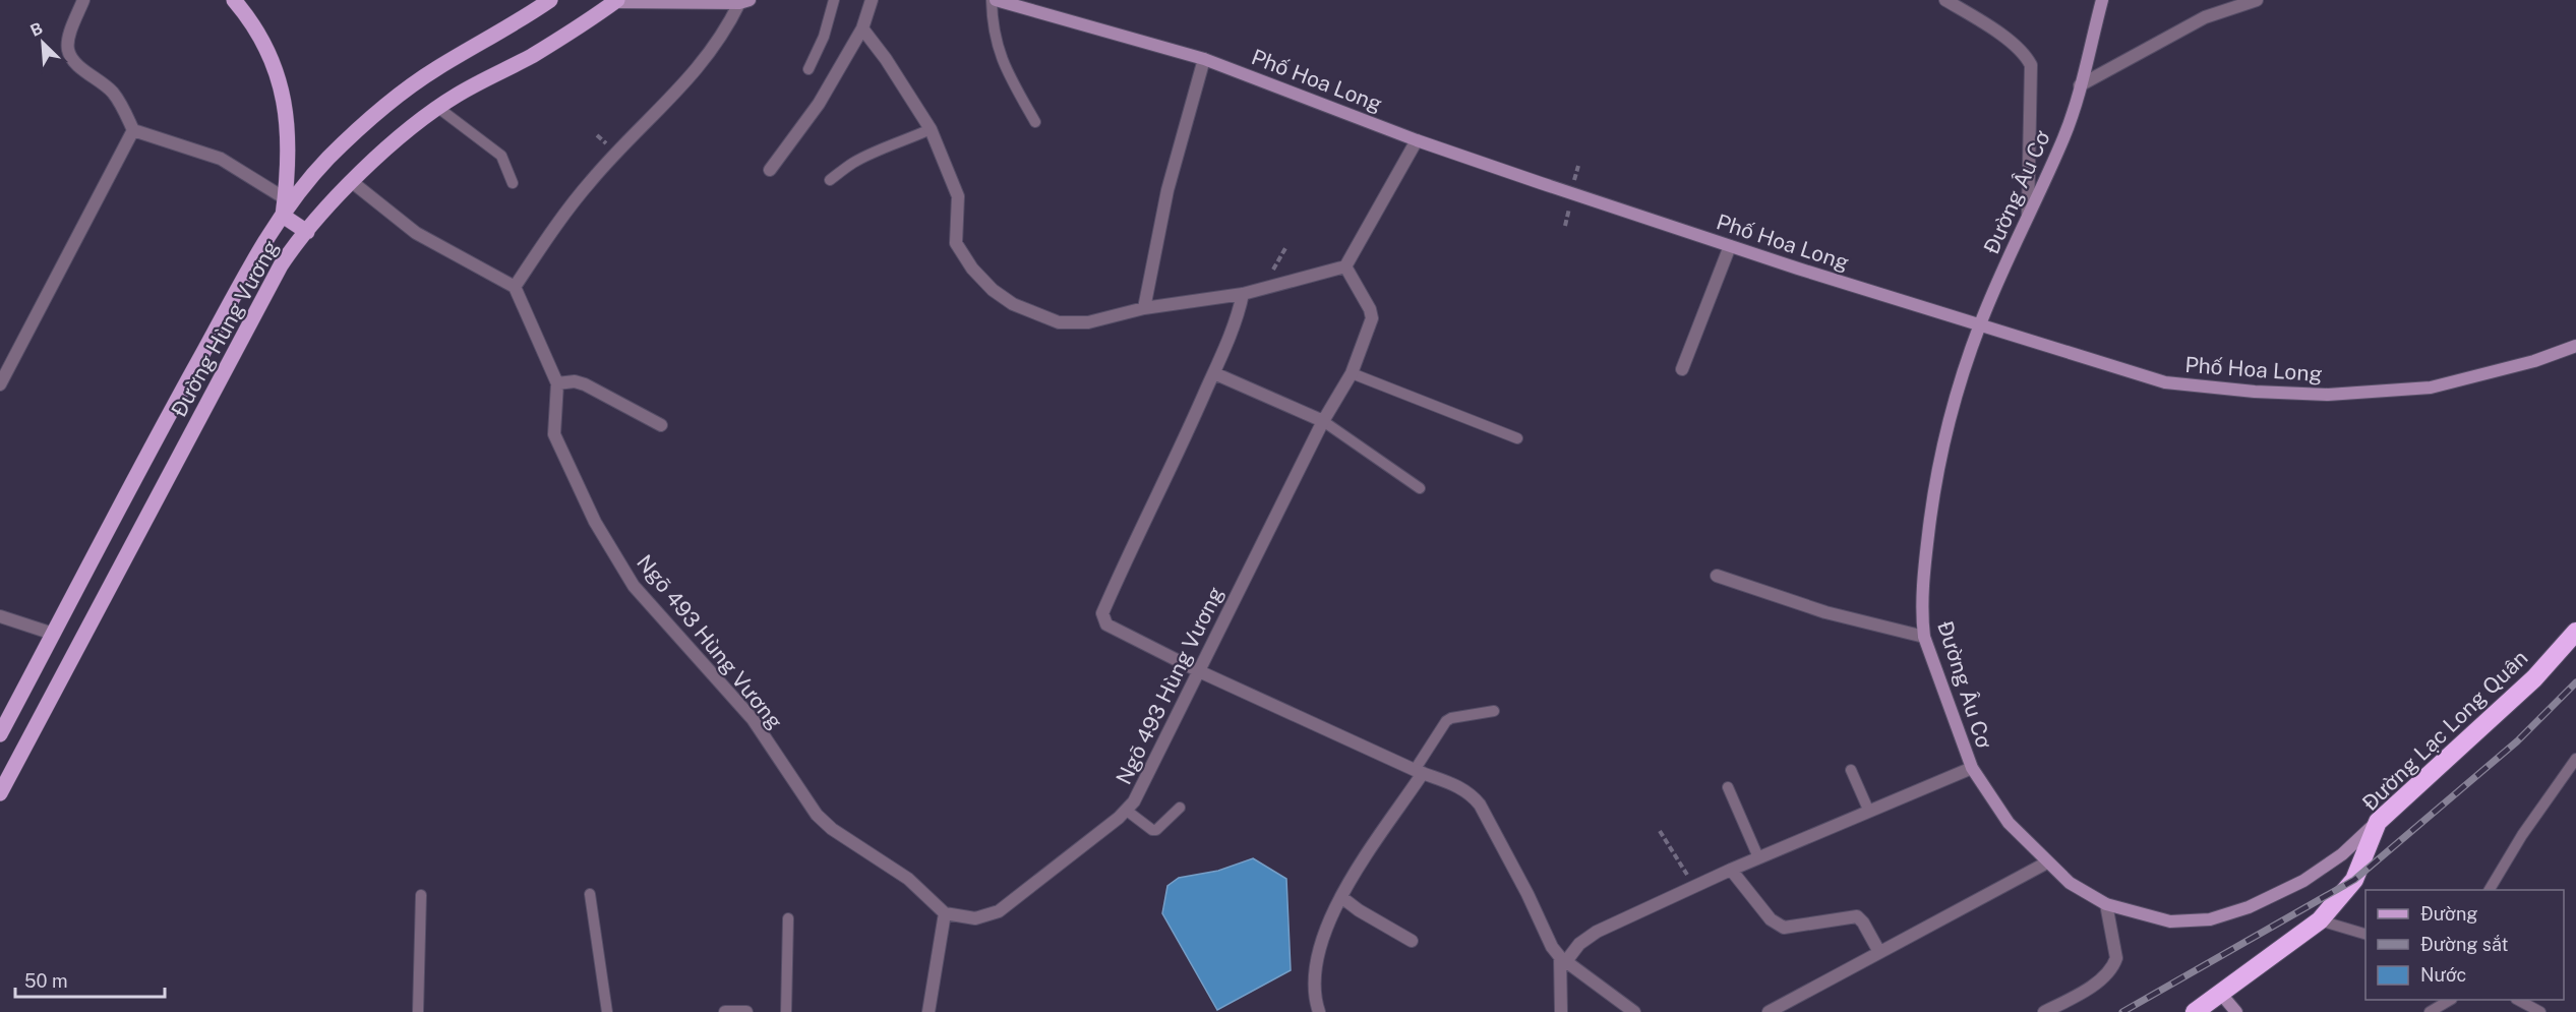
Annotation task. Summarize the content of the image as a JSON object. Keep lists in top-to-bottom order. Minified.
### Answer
{"streets":{"highway":["Đường Lạc Long Quân"],"main road":["Đường Hùng Vương"],"street":["Phố Hoa Long","Đường Âu Cơ","Ngõ 493 Hùng Vương"]},"crossings":[["Phố Hoa Long","Đường Âu Cơ"],["Đường Âu Cơ","Đường Lạc Long Quân"]],"legend":["Đường","Đường sắt","Nước"],"scale_bar":"50 m","north":"top left"}
